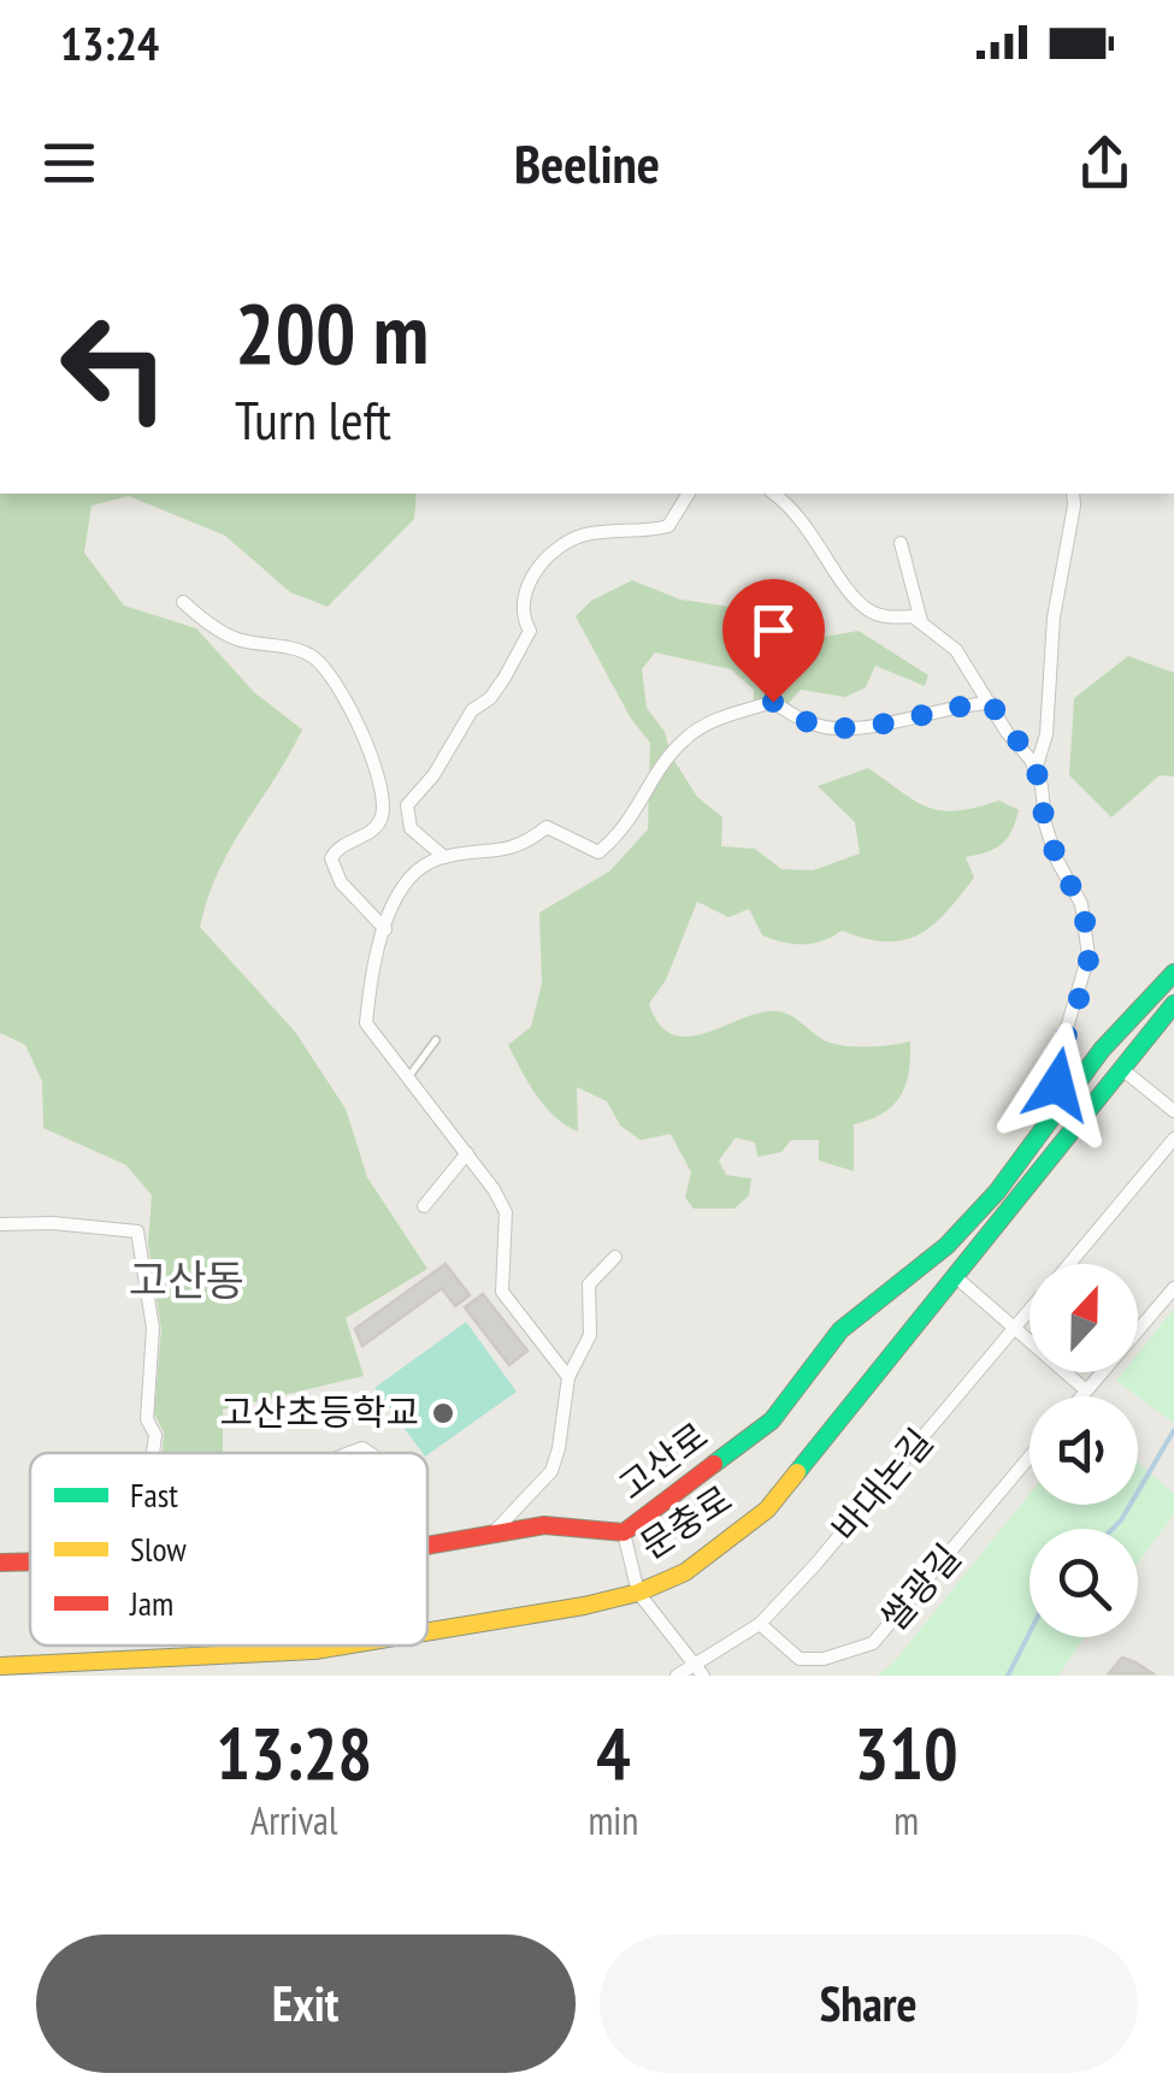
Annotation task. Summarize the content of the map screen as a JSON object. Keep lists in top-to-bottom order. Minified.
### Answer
{"streets":{"street":["고산로","바대논길","문충로","쌀광길"]},"crossings":[["바대논길","쌀광길"]],"districts":["고산동"],"places":["고산초등학교"],"legend":["Fast","Slow","Jam"],"north":"top","page":{"status":"13:24","header":"Beeline","turn":["200 m","Turn left"],"eta":["13:28","Arrival","4","min","310","m"],"buttons":["Exit","Share"]}}
